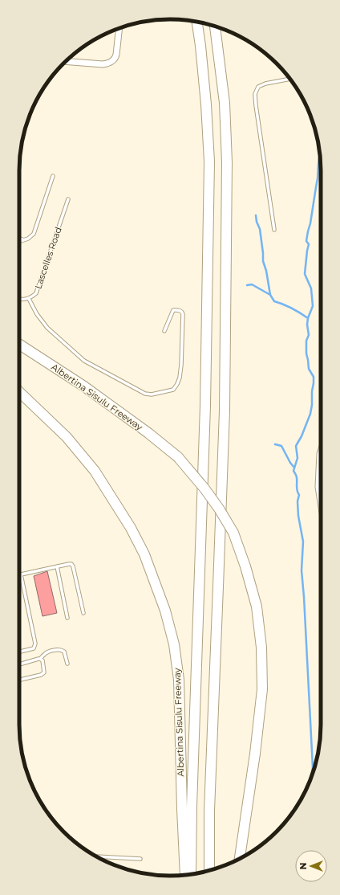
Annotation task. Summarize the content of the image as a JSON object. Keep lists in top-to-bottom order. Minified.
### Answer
{"streets":{"highway":["Albertina Sisulu Freeway"],"lane":["Lascelles Road"]},"north":"left"}
